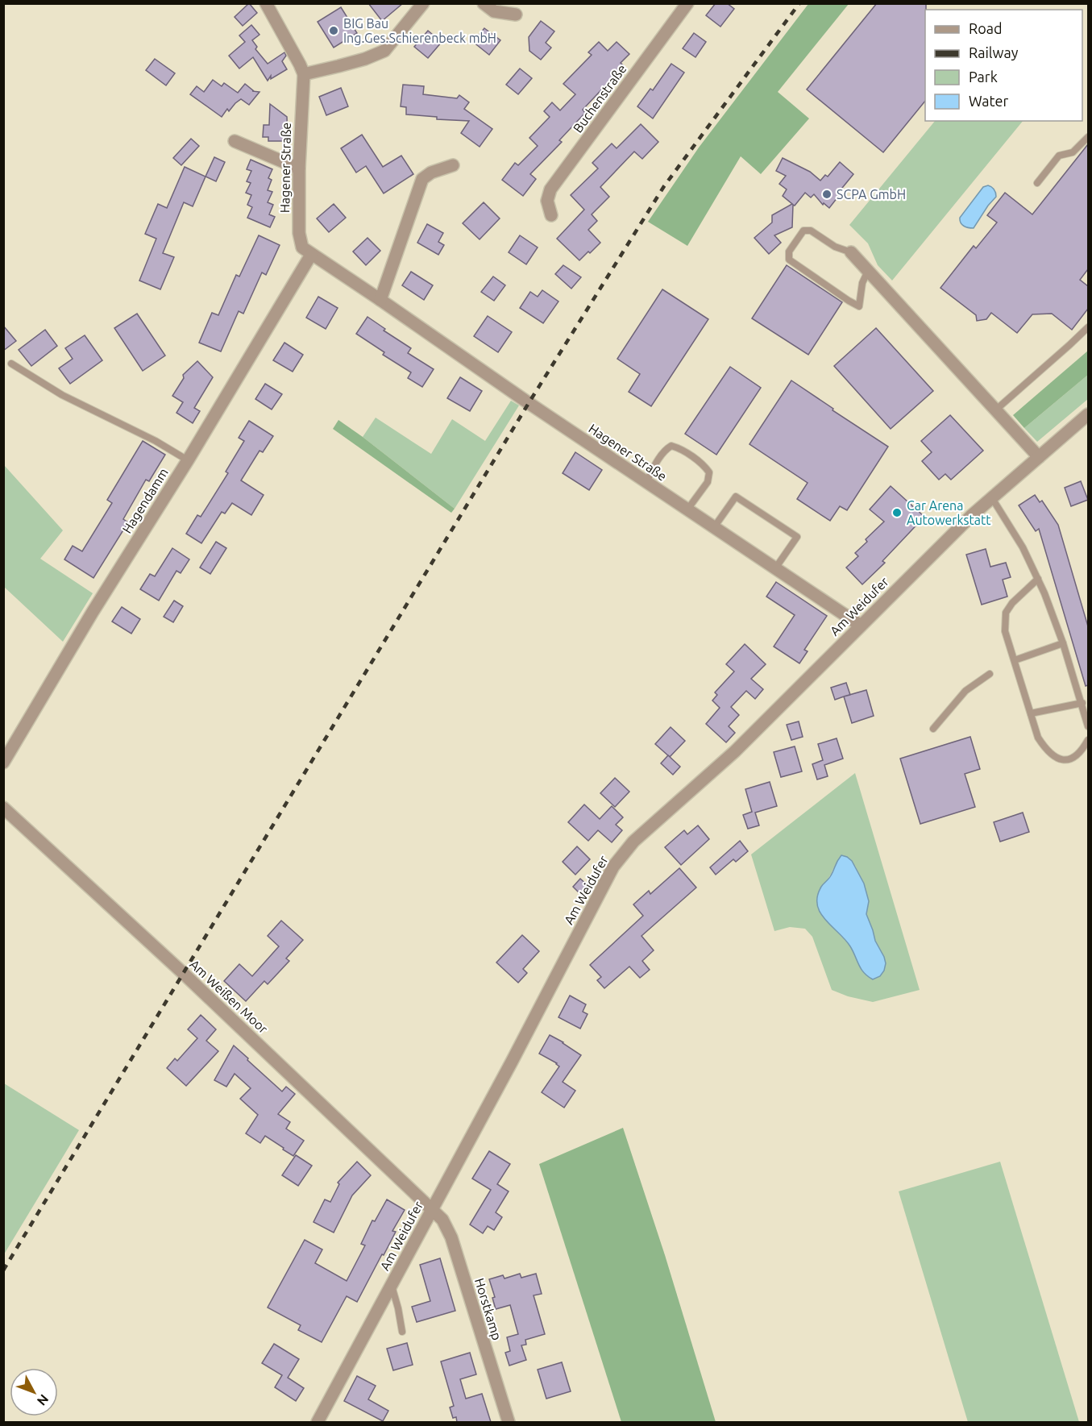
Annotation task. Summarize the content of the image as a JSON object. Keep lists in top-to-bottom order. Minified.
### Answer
{"streets":{"street":["Buchenstraße","Hagener Straße","Hagendamm","Am Weidufer","Am Weißen Moor","Horstkamp"]},"crossings":[["Hagener Straße","Hagendamm"],["Hagener Straße","Am Weidufer"],["Am Weidufer","Am Weißen Moor"],["Am Weidufer","Horstkamp"],["Am Weißen Moor","Horstkamp"]],"places":["BIG Bau Ing.Ges.Schierenbeck mbH","SCPA GmbH","Car Arena Autowerkstatt"],"legend":["Road","Railway","Park","Water"],"north":"bottom right"}
